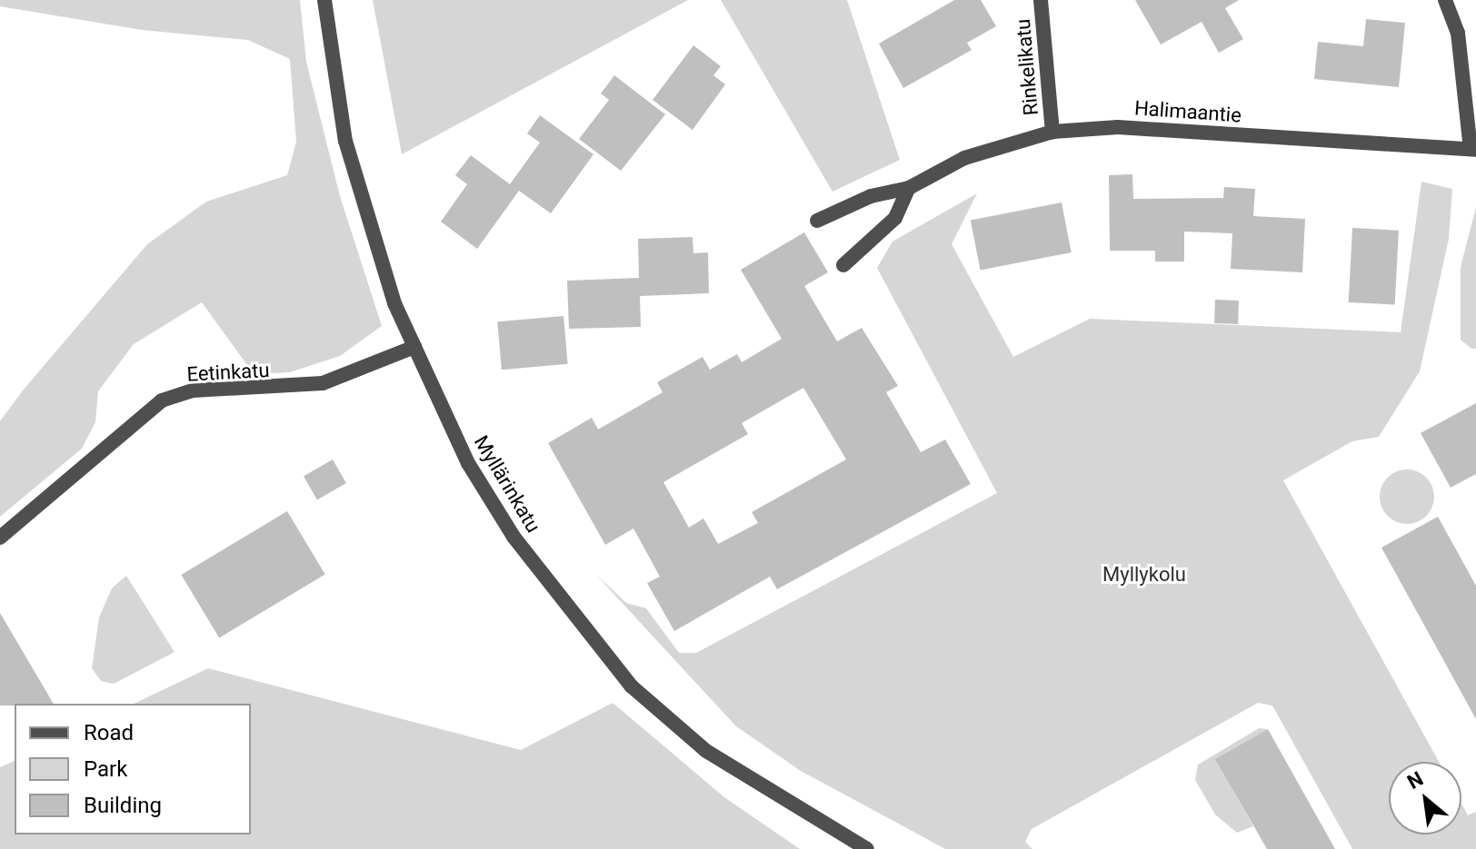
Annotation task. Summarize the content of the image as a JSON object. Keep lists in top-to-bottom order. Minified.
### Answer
{"streets":{"street":["Rinkelikatu","Halimaantie","Eetinkatu","Myllärinkatu"]},"crossings":[["Rinkelikatu","Halimaantie"],["Eetinkatu","Myllärinkatu"]],"parks":["Myllykolu"],"legend":["Road","Park","Building"],"north":"top left"}
